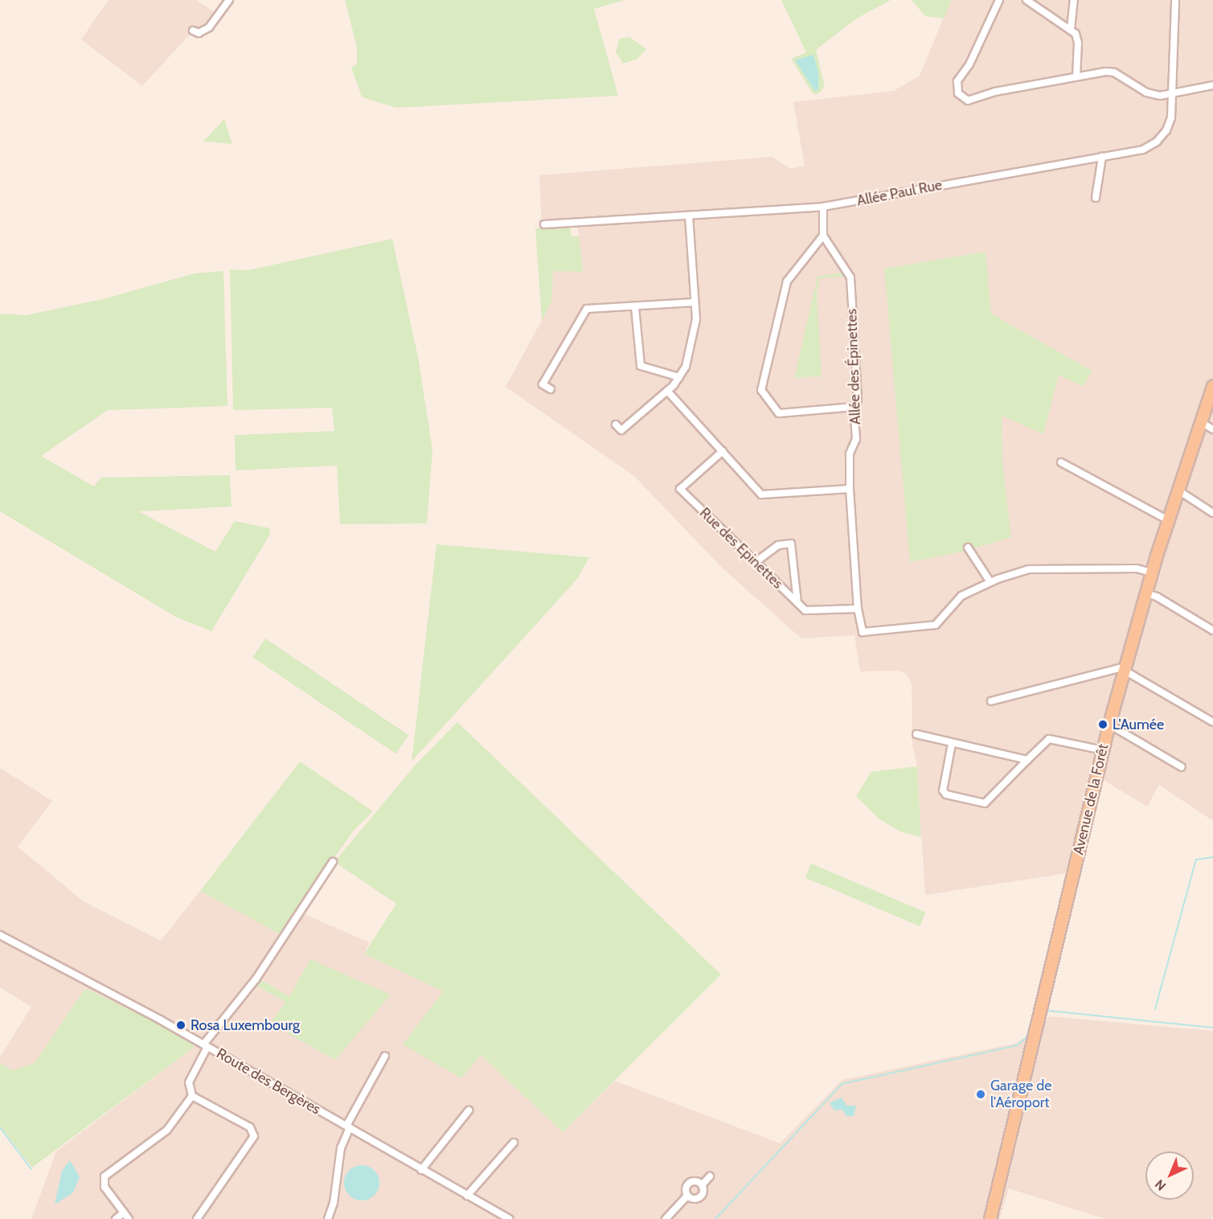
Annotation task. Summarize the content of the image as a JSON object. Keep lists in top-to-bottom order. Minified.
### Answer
{"streets":{"main road":["Avenue de la Forêt"],"street":["Allée Paul Rue","Allée des Épinettes","Rue des Epinettes","Route des Bergères"]},"crossings":[["Allée des Épinettes","Rue des Epinettes"]],"places":["L'Aumée","Rosa Luxembourg","Garage de l'Aéroport"],"north":"bottom left"}
